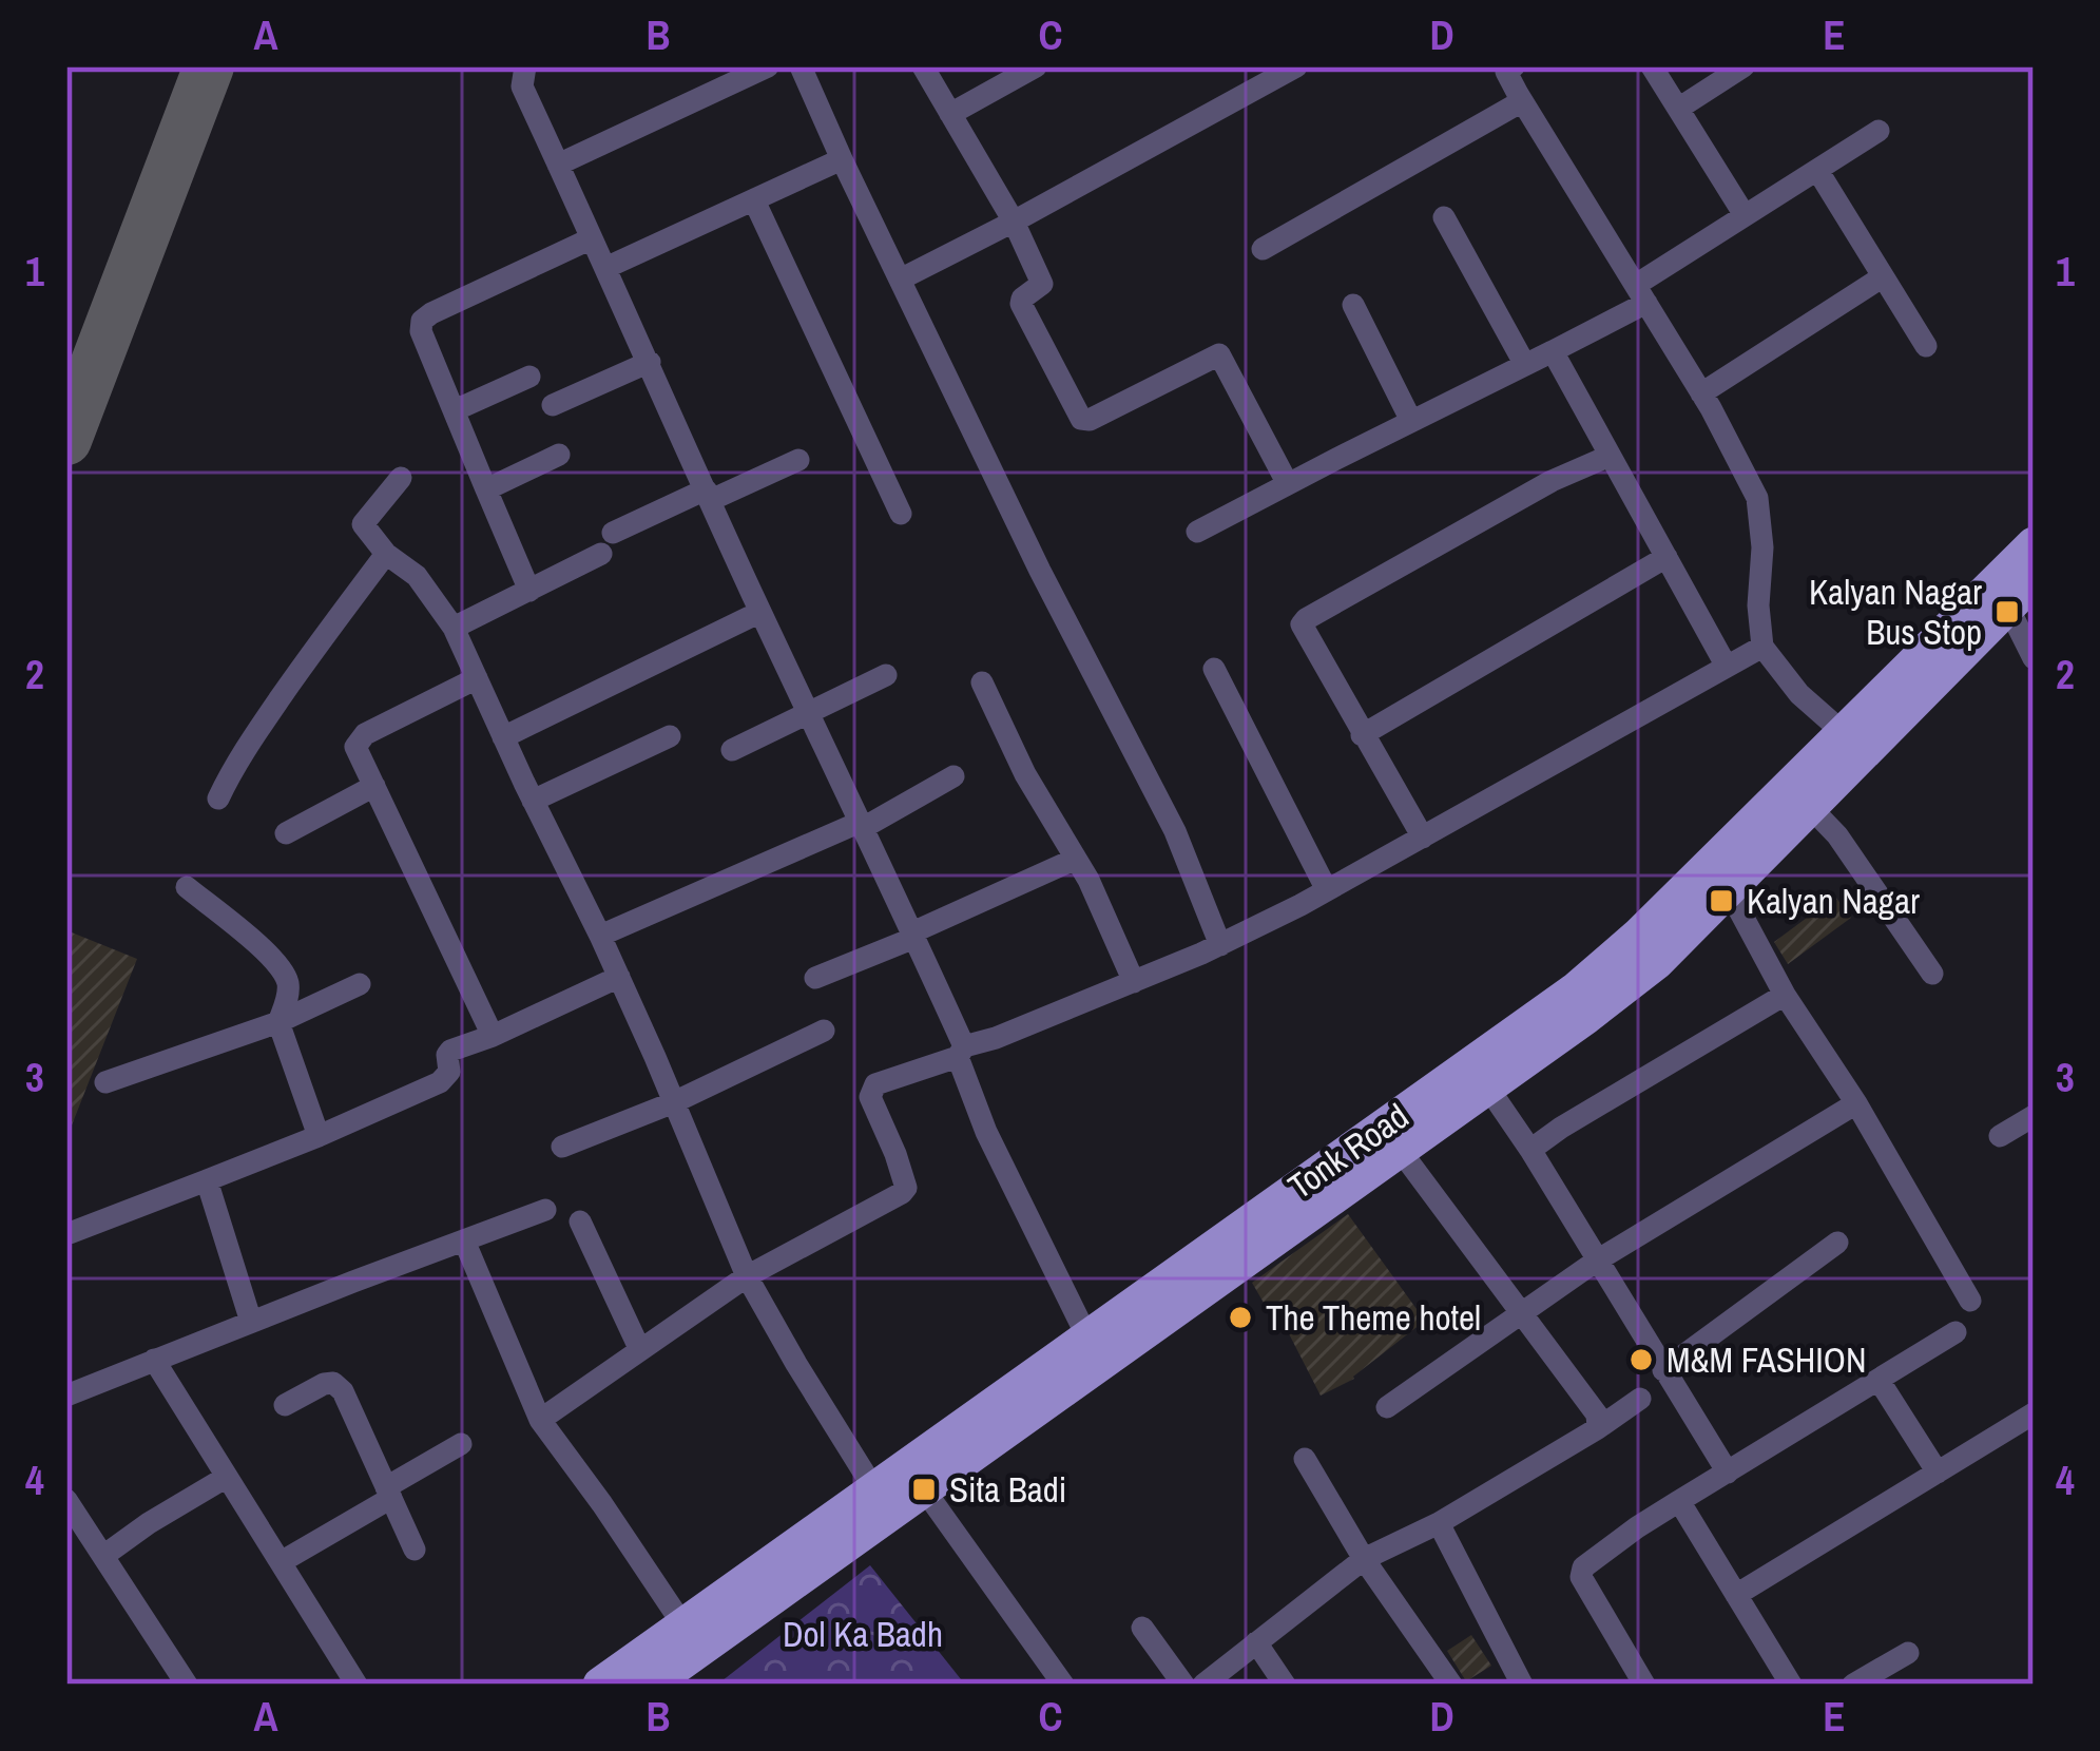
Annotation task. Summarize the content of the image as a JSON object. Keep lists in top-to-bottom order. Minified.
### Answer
{"streets":{"main road":["Tonk Road"]},"parks":["Dol Ka Badh"],"places":{"transit":["Kalyan Nagar Bus Stop","Kalyan Nagar","Sita Badi"],"other":["The Theme hotel","M&M FASHION"]},"grid":{"columns":["A","B","C","D","E"],"rows":["1","2","3","4"]}}
